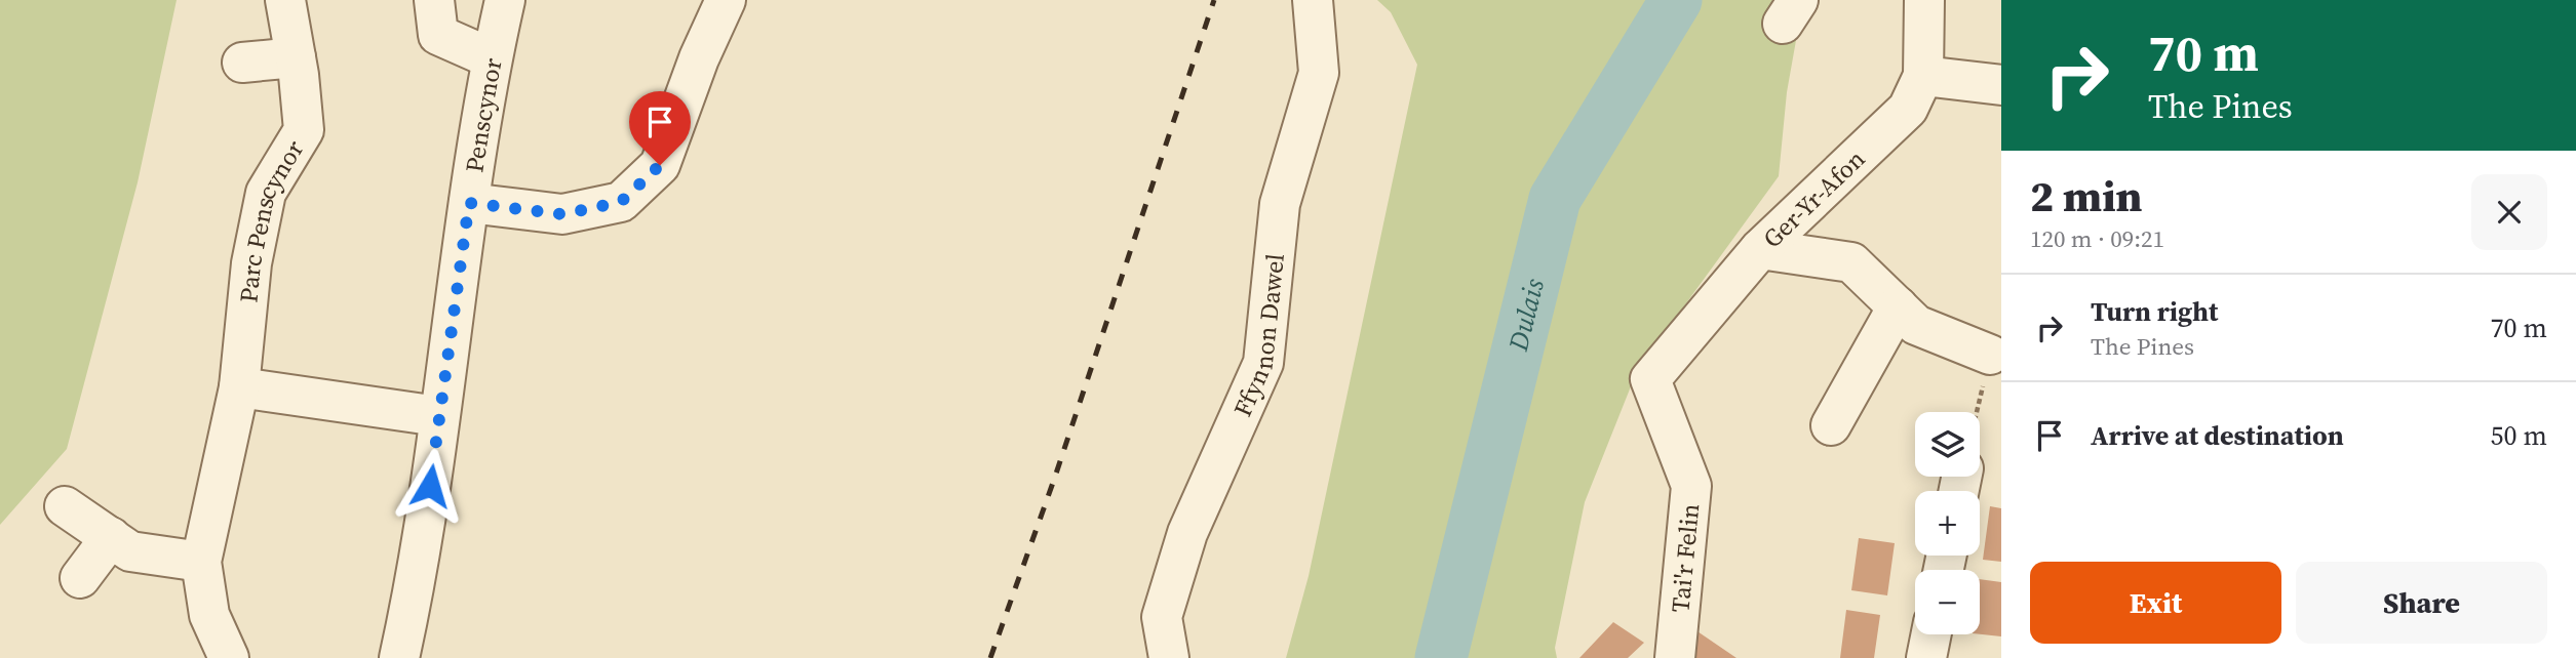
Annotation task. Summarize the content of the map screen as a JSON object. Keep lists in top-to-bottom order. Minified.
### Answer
{"streets":{"street":["Penscynor","Ger-Yr-Afon","Parc Penscynor","Ffynnon Dawel","Tai'r Felin"]},"crossings":[["Ger-Yr-Afon","Tai'r Felin"]],"water":["Dulais"],"page":{"turn":["70 m","The Pines"],"heading":["2 min","120 m · 09:21"],"list":[{"name":"Turn right","note":"The Pines","value":"70 m"},{"name":"Arrive at destination","value":"50 m"}],"map_buttons":["+","−"],"buttons":["Exit","Share"]}}
